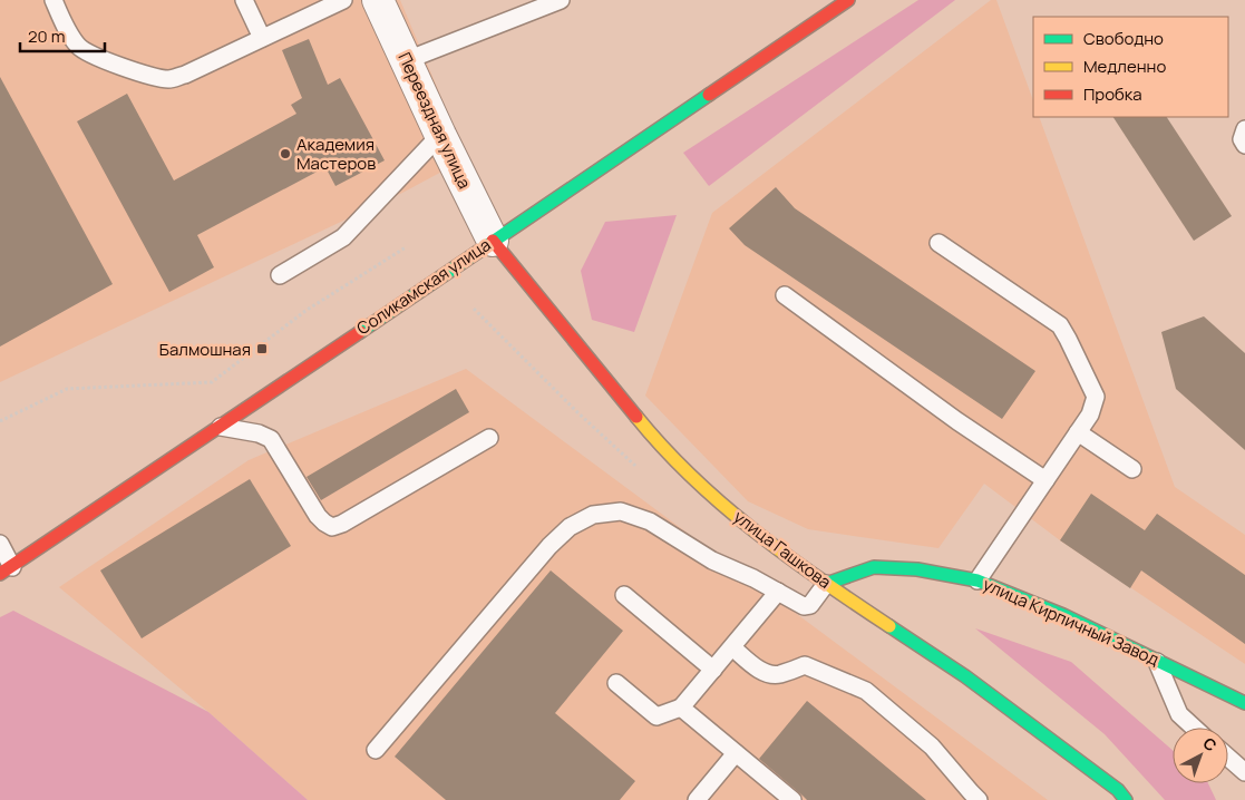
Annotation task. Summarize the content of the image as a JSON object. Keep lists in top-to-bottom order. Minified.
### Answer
{"streets":{"street":["Переездная улица","Соликамская улица","улица Гашкова","улица Кирпичный Завод"]},"crossings":[["Переездная улица","Соликамская улица"],["Переездная улица","улица Гашкова"],["Соликамская улица","улица Гашкова"],["улица Гашкова","улица Кирпичный Завод"]],"places":{"other":["Академия Мастеров"],"transit":["Балмошная"]},"legend":["Свободно","Медленно","Пробка"],"scale_bar":"20 m","north":"top right"}
